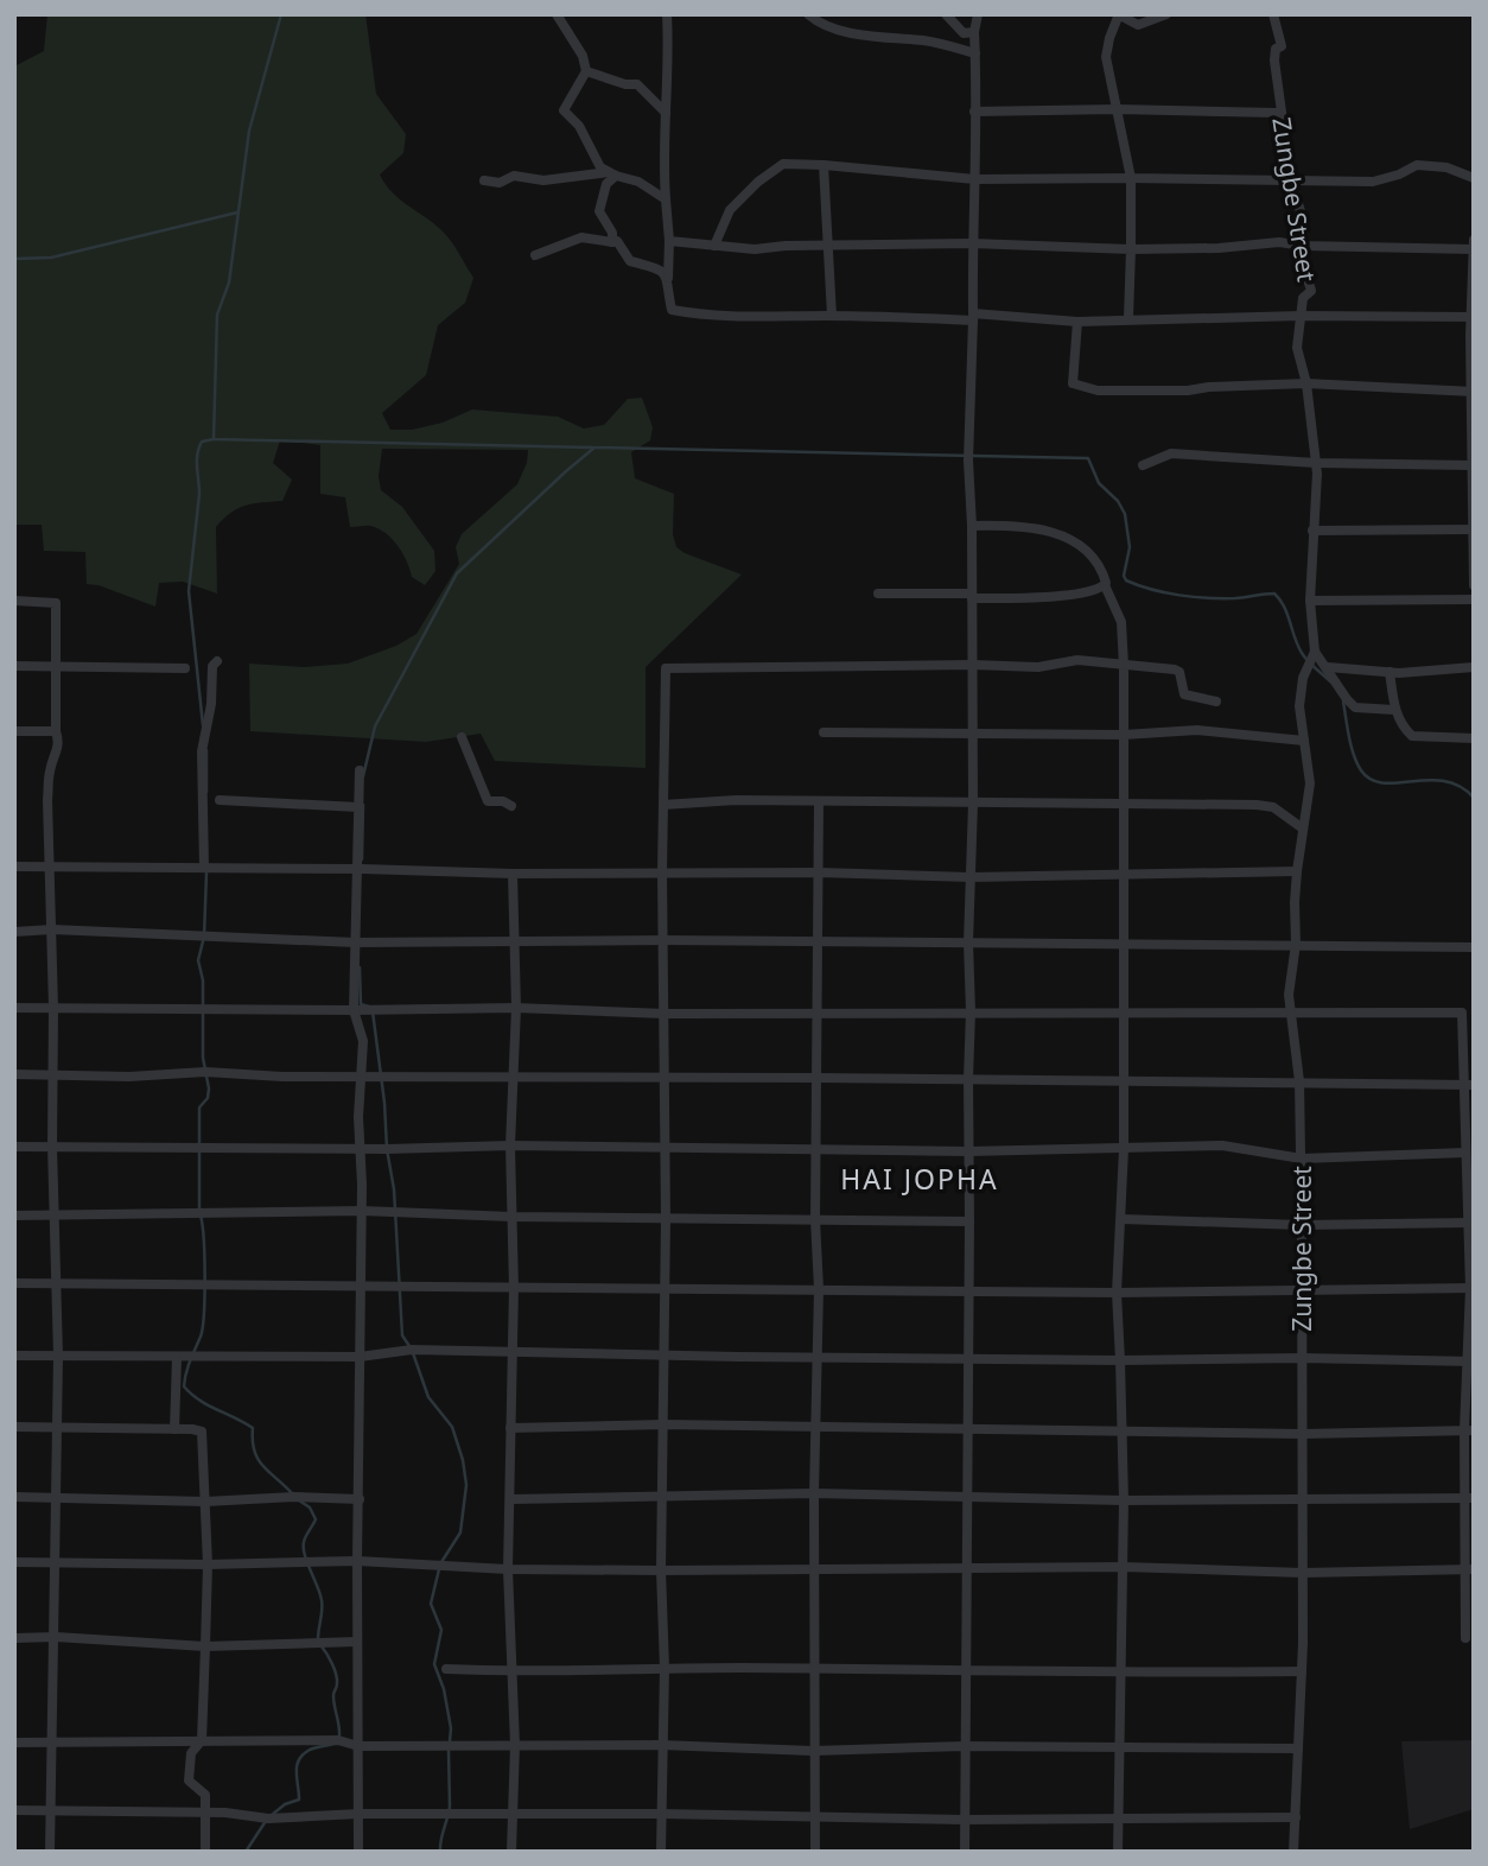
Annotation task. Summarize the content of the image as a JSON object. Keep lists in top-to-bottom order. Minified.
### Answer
{"streets":{"street":["Zungbe Street"]},"districts":["HAI JOPHA"]}
